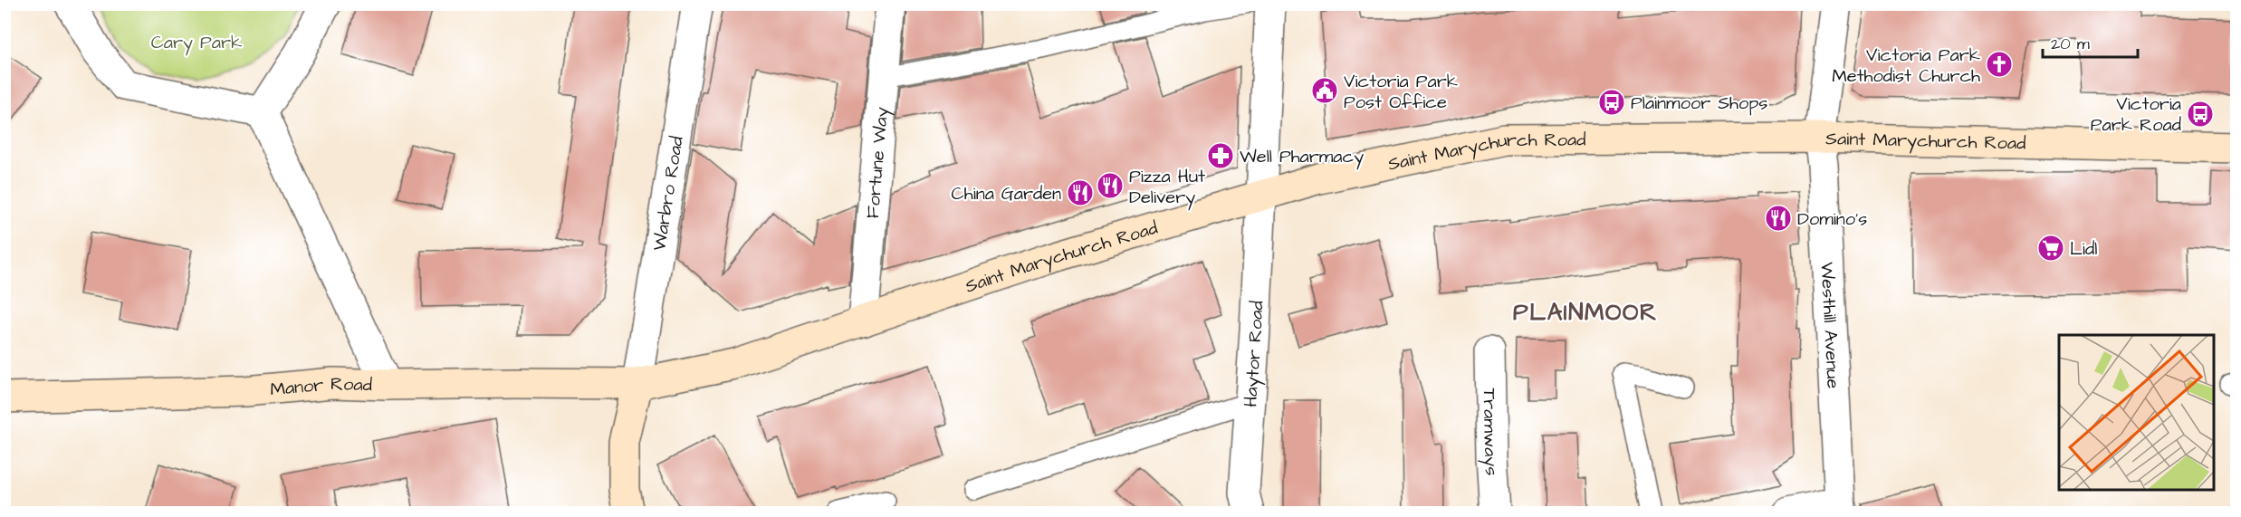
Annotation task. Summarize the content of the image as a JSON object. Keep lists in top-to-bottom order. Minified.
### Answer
{"streets":{"street":["Saint Marychurch Road","Fortune Way","Warbro Road","Westhill Avenue","Haytor Road","Manor Road","Tramways"]},"crossings":[["Saint Marychurch Road","Fortune Way"],["Saint Marychurch Road","Warbro Road"],["Saint Marychurch Road","Westhill Avenue"],["Saint Marychurch Road","Haytor Road"],["Saint Marychurch Road","Manor Road"],["Warbro Road","Manor Road"]],"districts":["PLAINMOOR"],"parks":["Cary Park"],"places":{"church":["Victoria Park Methodist Church"],"public building":["Victoria Park Post Office"],"bus stop":["Plainmoor Shops","Victoria Park Road"],"pharmacy":["Well Pharmacy"],"restaurant":["Pizza Hut Delivery","China Garden","Domino's"],"supermarket":["Lidl"]},"scale_bar":"20 m"}
